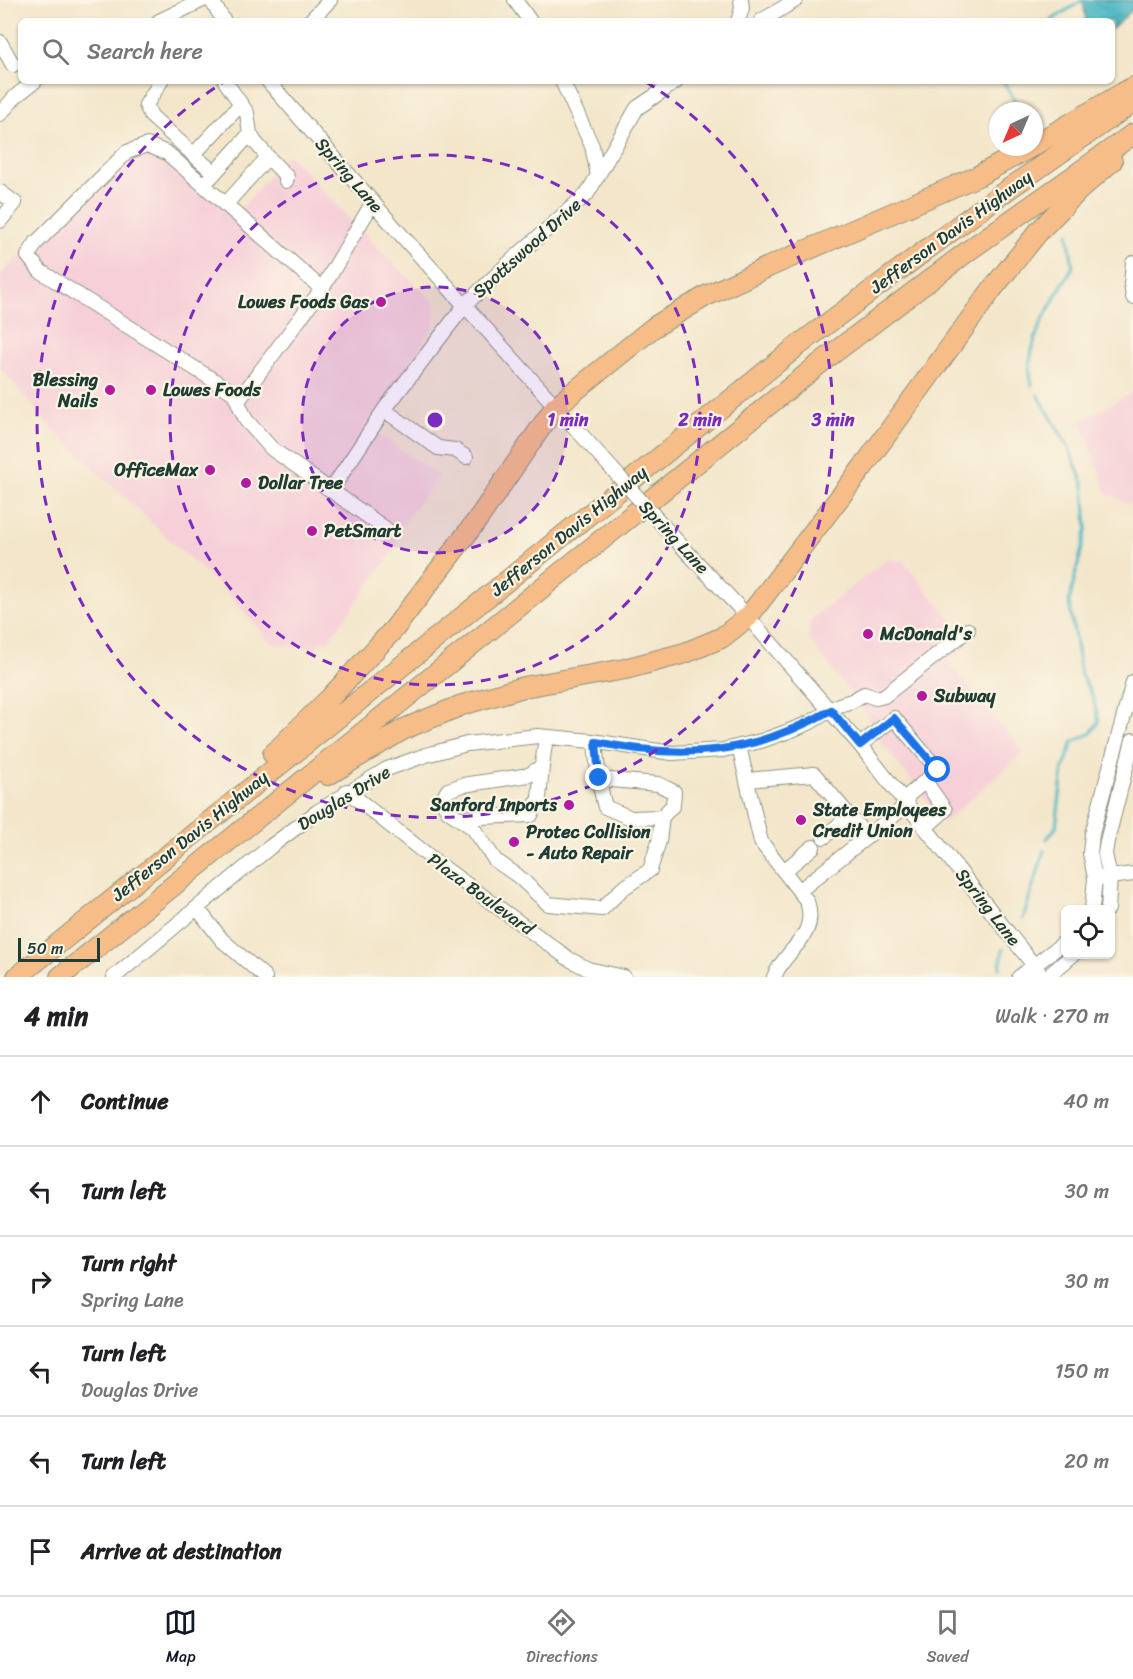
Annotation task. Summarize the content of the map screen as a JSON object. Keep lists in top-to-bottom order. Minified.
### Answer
{"streets":{"highway":["Jefferson Davis Highway"],"street":["Spring Lane","Spottswood Drive","Douglas Drive","Plaza Boulevard"]},"crossings":[["Spring Lane","Spottswood Drive"],["Spring Lane","Douglas Drive"],["Douglas Drive","Plaza Boulevard"]],"places":["Lowes Foods Gas","Blessing Nails","Lowes Foods","OfficeMax","Dollar Tree","PetSmart","McDonald's","Subway","Sanford Inports","State Employees Credit Union","Protec Collision - Auto Repair"],"scale_bar":"50 m","north":"bottom left","page":{"search":"Search here","scale":"50 m","heading":["4 min","Walk · 270 m"],"list":[["Continue","40 m"],["Turn left","30 m"],["Turn right","Spring Lane","30 m"],["Turn left","Douglas Drive","150 m"],["Turn left","20 m"],"Arrive at destination"],"nav":["Map","Directions","Saved"]},"rings":["1 min","2 min","3 min"]}
